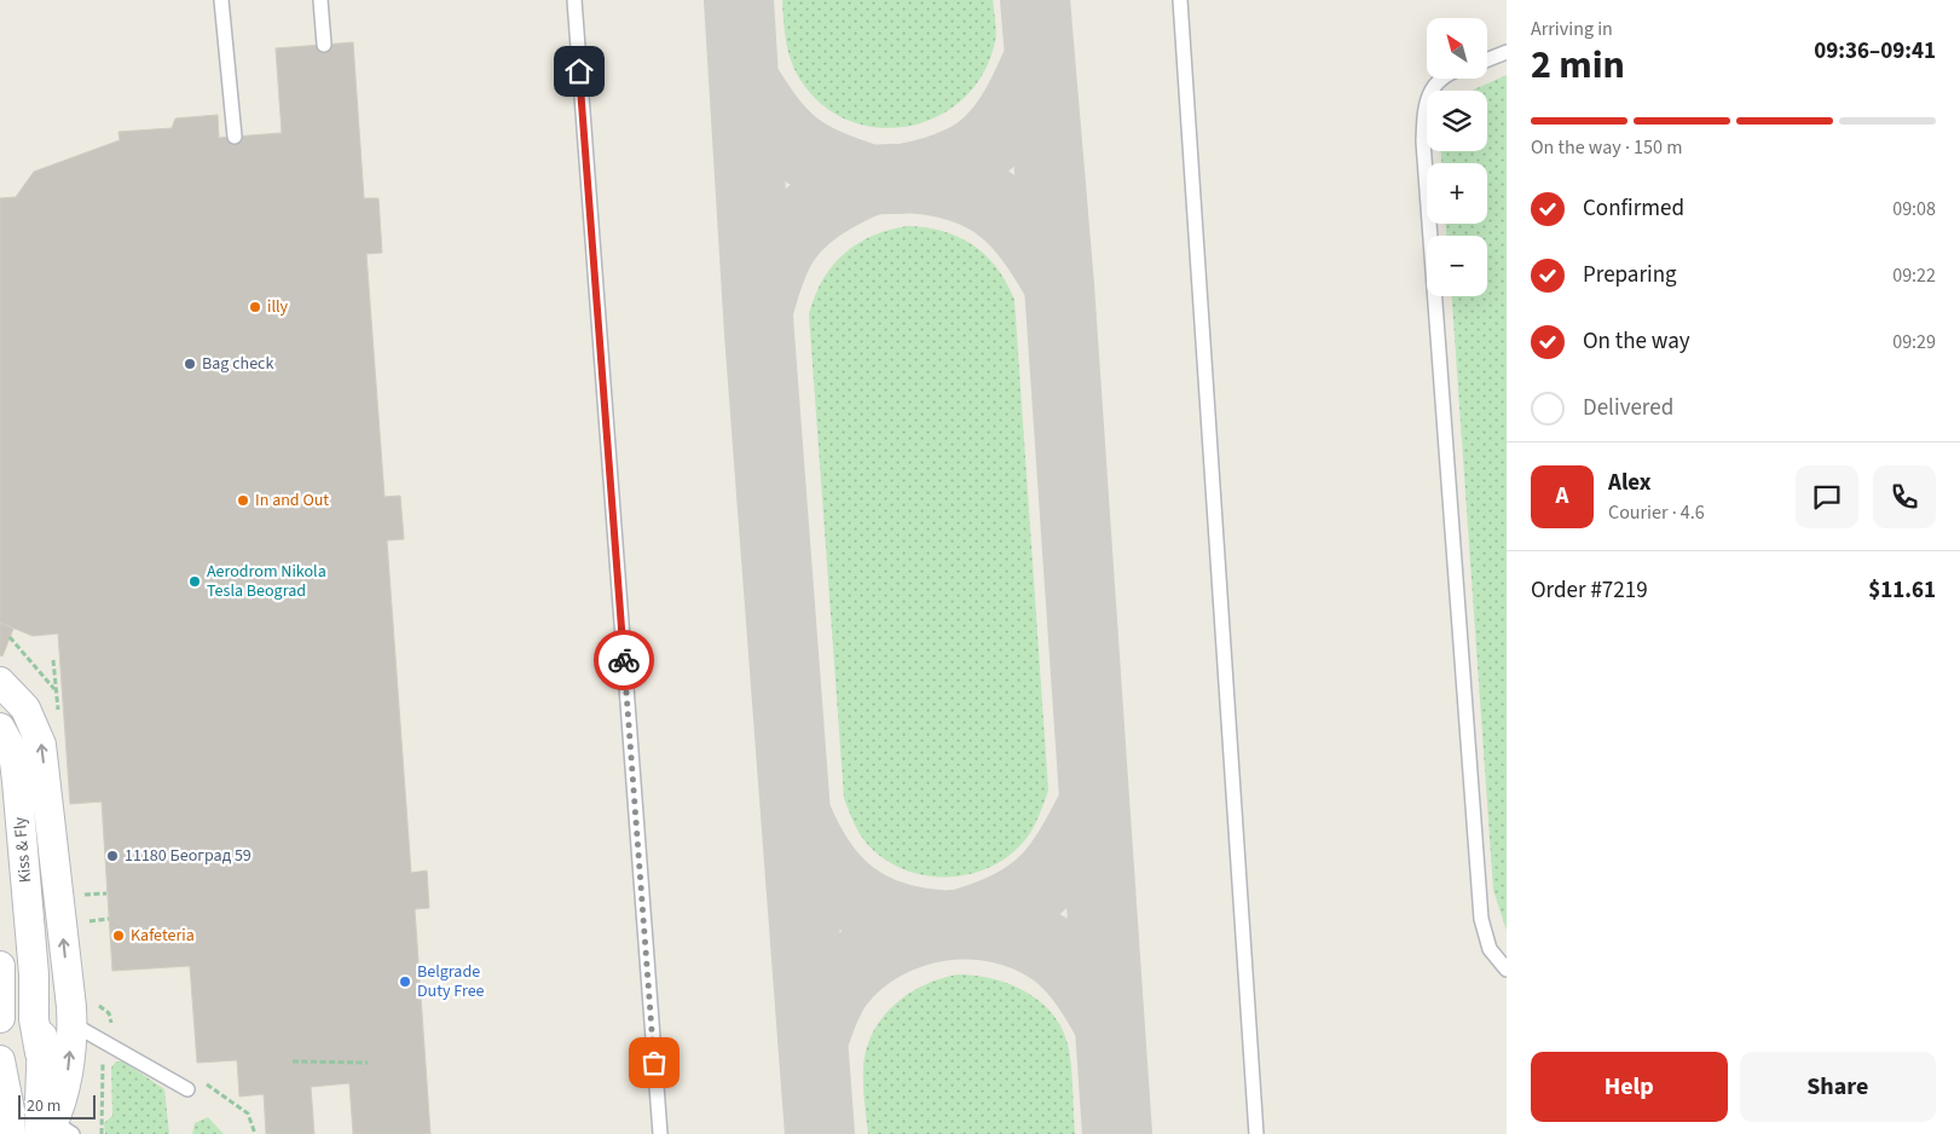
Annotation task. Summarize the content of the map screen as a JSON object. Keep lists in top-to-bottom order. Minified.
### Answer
{"streets":{"street":["Kiss & Fly"]},"places":["illy","Bag check","In and Out","Aerodrom Nikola Tesla Beograd","11180 Београд 59","Kafeteria","Belgrade Duty Free"],"scale_bar":"20 m","north":"top left","page":{"heading":["2 min","Arriving in","09:36–09:41"],"panel":["Alex","Courier · 4.6","Order #7219","$11.61"],"map_buttons":["+","−"],"bar":"On the way · 150 m","list":[["Confirmed","09:08"],["Preparing","09:22"],["On the way","09:29"],"Delivered"],"round":"A","buttons":["Help","Share"],"scale":"20 m"}}
